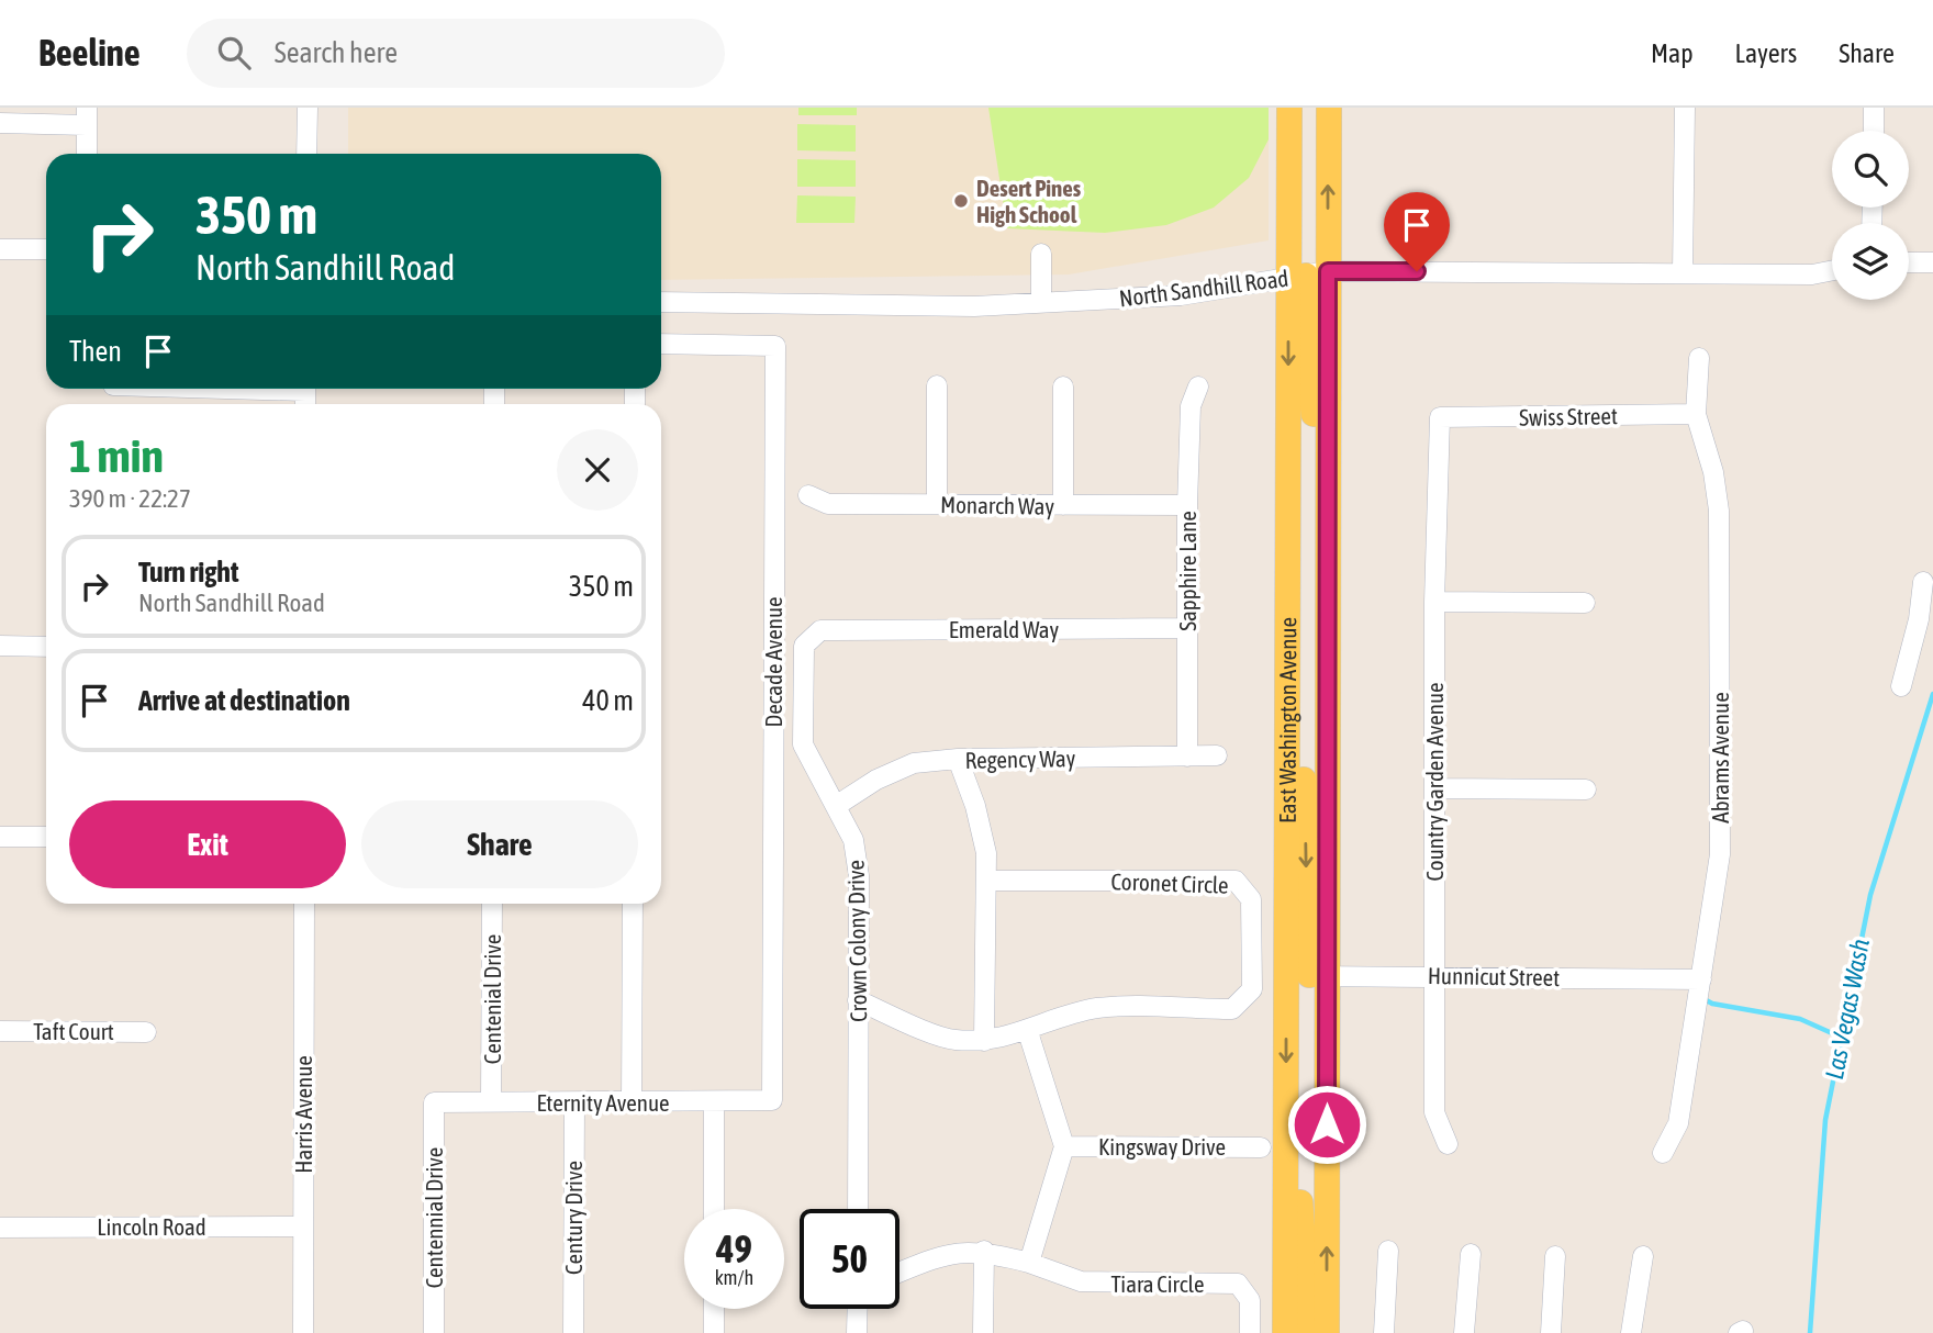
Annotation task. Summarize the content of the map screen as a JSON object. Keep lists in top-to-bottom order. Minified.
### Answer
{"streets":{"main road":["East Washington Avenue"],"street":["North Sandhill Road","Swiss Street","Monarch Way","Sapphire Lane","Emerald Way","Decade Avenue","Abrams Avenue","Regency Way","Country Garden Avenue","Coronet Circle","Crown Colony Drive","Hunnicut Street","Centenial Drive","Taft Court","Eternity Avenue","Harris Avenue","Kingsway Drive","Centennial Drive","Century Drive","Lincoln Road","Tiara Circle"]},"crossings":[["North Sandhill Road","East Washington Avenue"],["Swiss Street","Abrams Avenue"],["Swiss Street","Country Garden Avenue"],["Monarch Way","Sapphire Lane"],["Sapphire Lane","Emerald Way"],["Sapphire Lane","Regency Way"],["Emerald Way","Crown Colony Drive"],["Decade Avenue","Eternity Avenue"],["East Washington Avenue","Hunnicut Street"],["Abrams Avenue","Hunnicut Street"],["Regency Way","Crown Colony Drive"],["Country Garden Avenue","Hunnicut Street"],["Centenial Drive","Eternity Avenue"],["Eternity Avenue","Centennial Drive"],["Eternity Avenue","Century Drive"],["Harris Avenue","Lincoln Road"]],"water":["Las Vegas Wash"],"places":["Desert Pines High School"],"page":{"header":"Beeline","search":"Search here","nav":["Map","Layers","Share"],"turn":["350 m","North Sandhill Road"],"then":"Then","heading":["1 min","390 m · 22:27"],"list":[{"name":"Turn right","note":"North Sandhill Road","value":"350 m"},{"name":"Arrive at destination","value":"40 m"}],"buttons":["Exit","Share"],"speed":"49 km/h","limit":"50"}}
